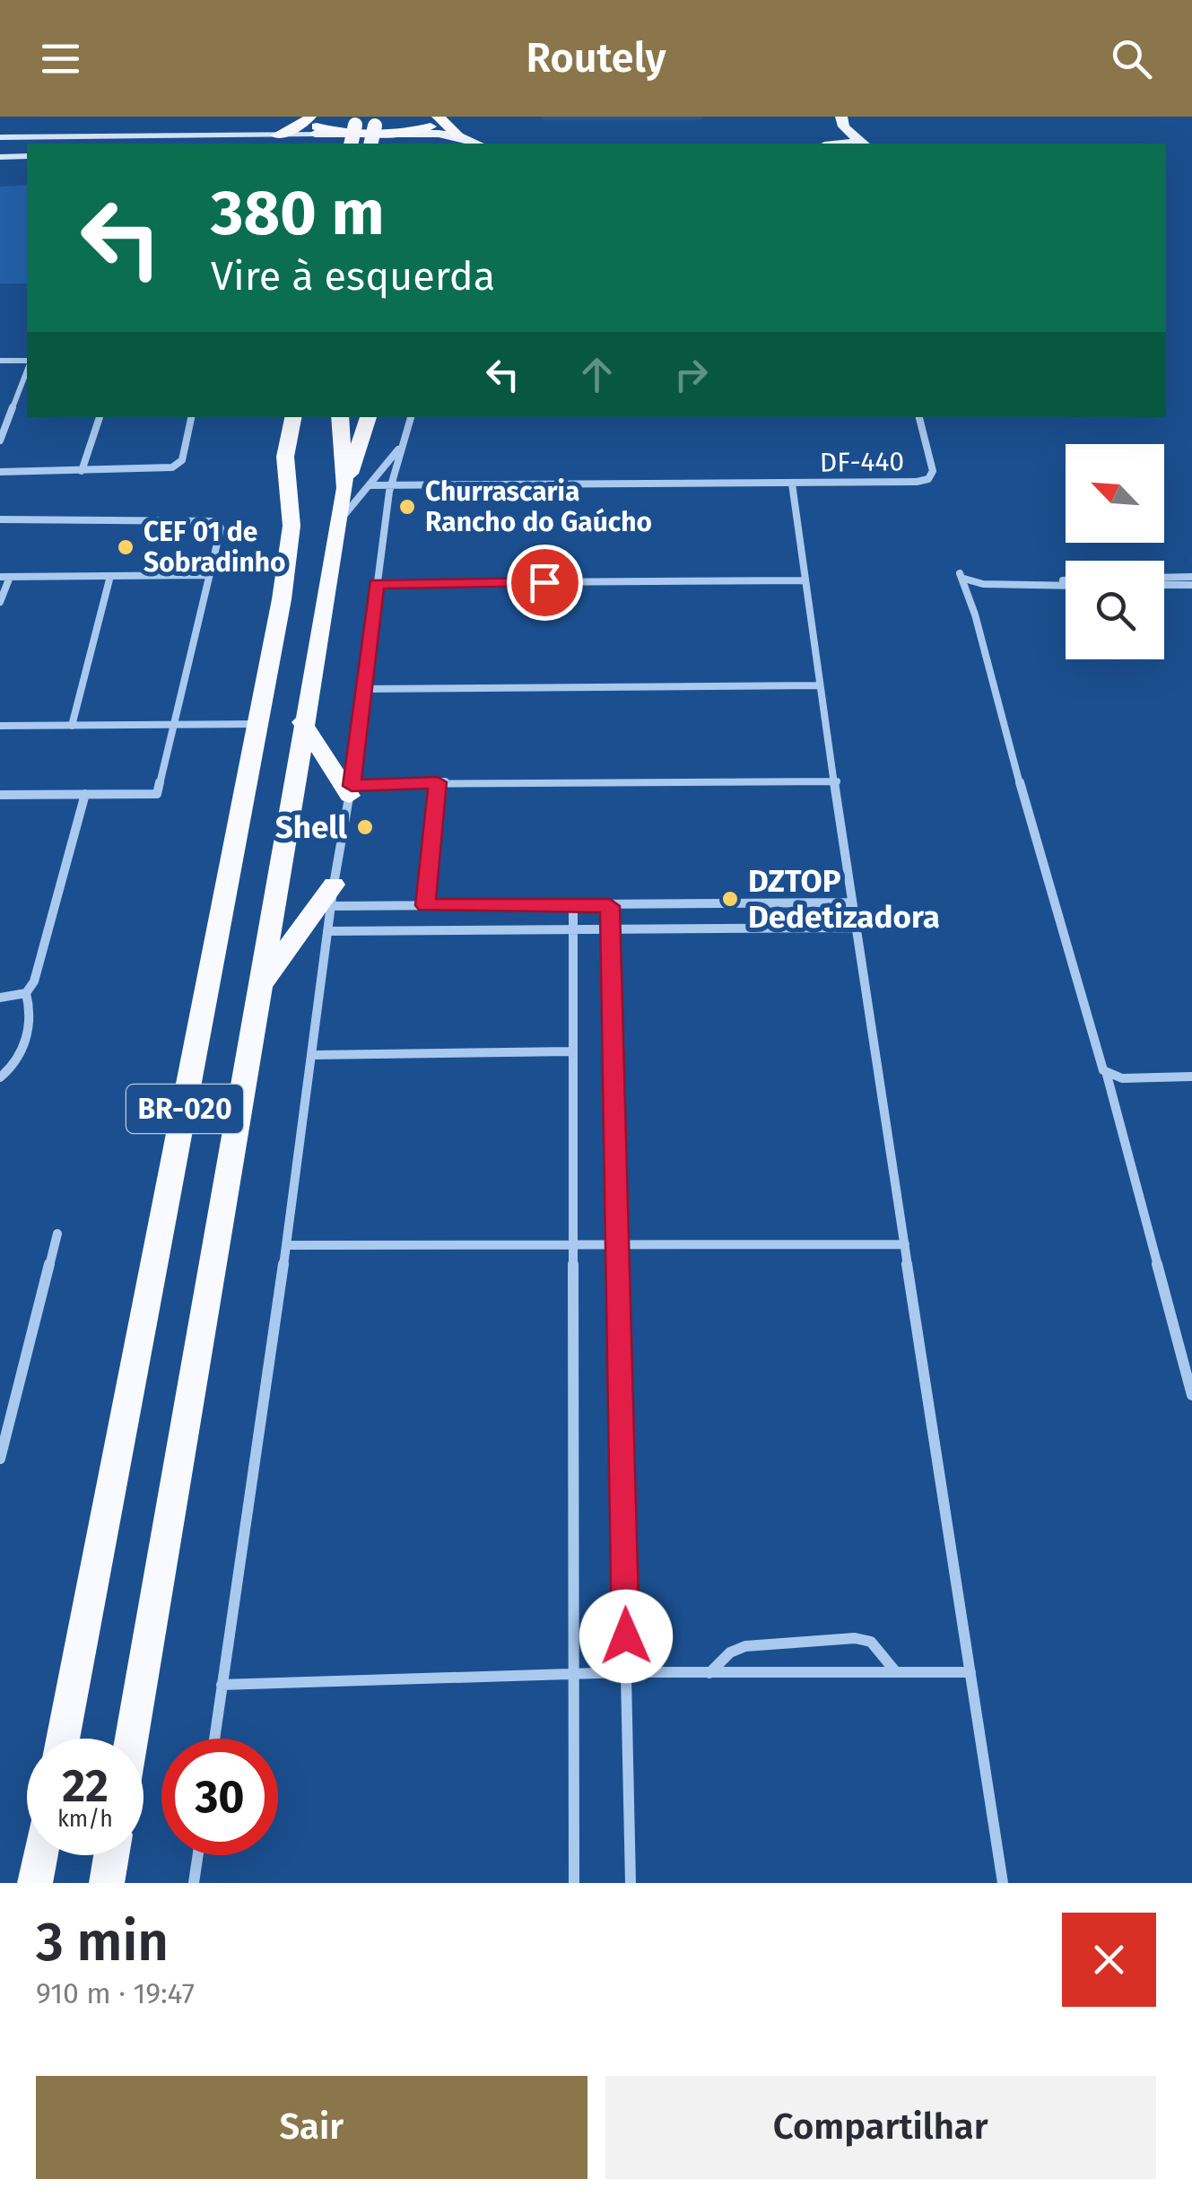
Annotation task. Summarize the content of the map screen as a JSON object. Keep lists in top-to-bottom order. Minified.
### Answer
{"streets":{"highway":["BR-020"],"street":["DF-440"]},"crossings":[["DF-440","BR-020"]],"places":["Churrascaria Rancho do Gaúcho","CEF 01 de Sobradinho","Shell","DZTOP Dedetizadora"],"north":"top left","page":{"header":"Routely","turn":["380 m","Vire à esquerda"],"speed":"22 km/h","limit":"30","heading":["3 min","910 m · 19:47"],"buttons":["Sair","Compartilhar"]}}
